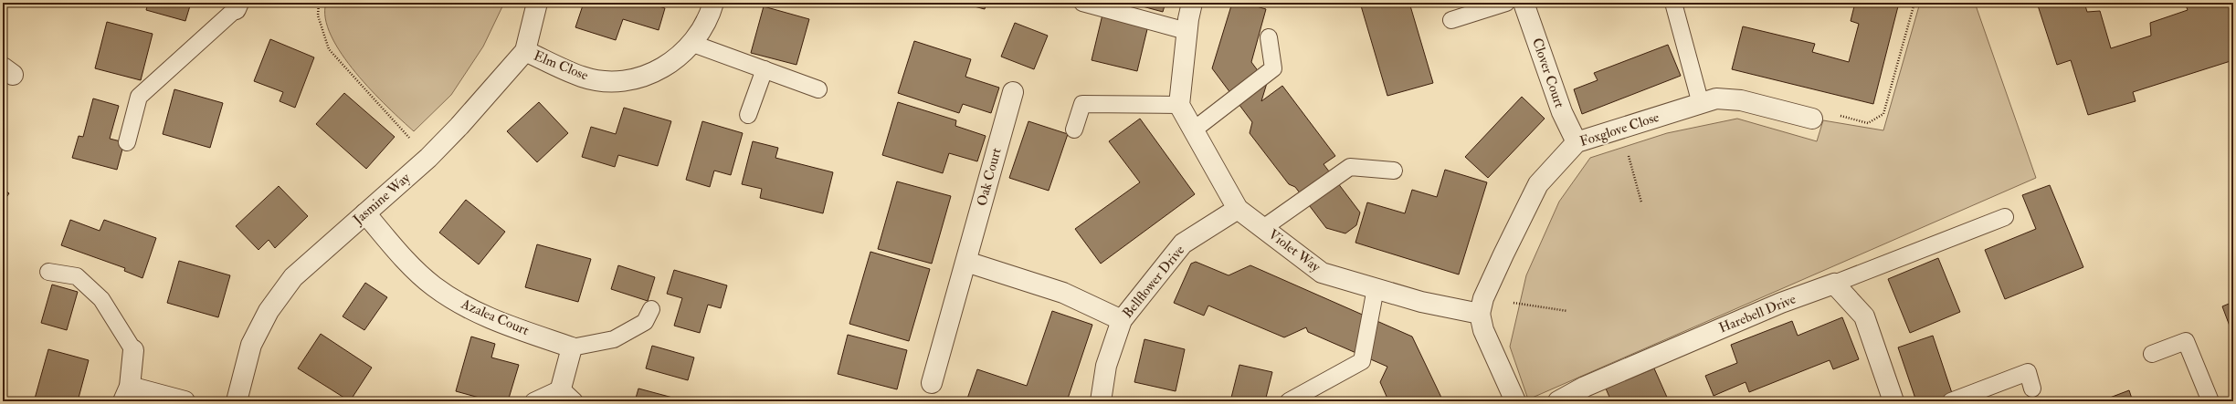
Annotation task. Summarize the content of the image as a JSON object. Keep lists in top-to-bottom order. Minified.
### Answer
{"streets":{"street":["Elm Close","Clover Court","Foxglove Close","Oak Court","Jasmine Way","Violet Way","Bellflower Drive","Harebell Drive","Azalea Court"]},"crossings":[["Elm Close","Jasmine Way"],["Clover Court","Foxglove Close"],["Foxglove Close","Violet Way"],["Jasmine Way","Azalea Court"],["Violet Way","Bellflower Drive"]]}
